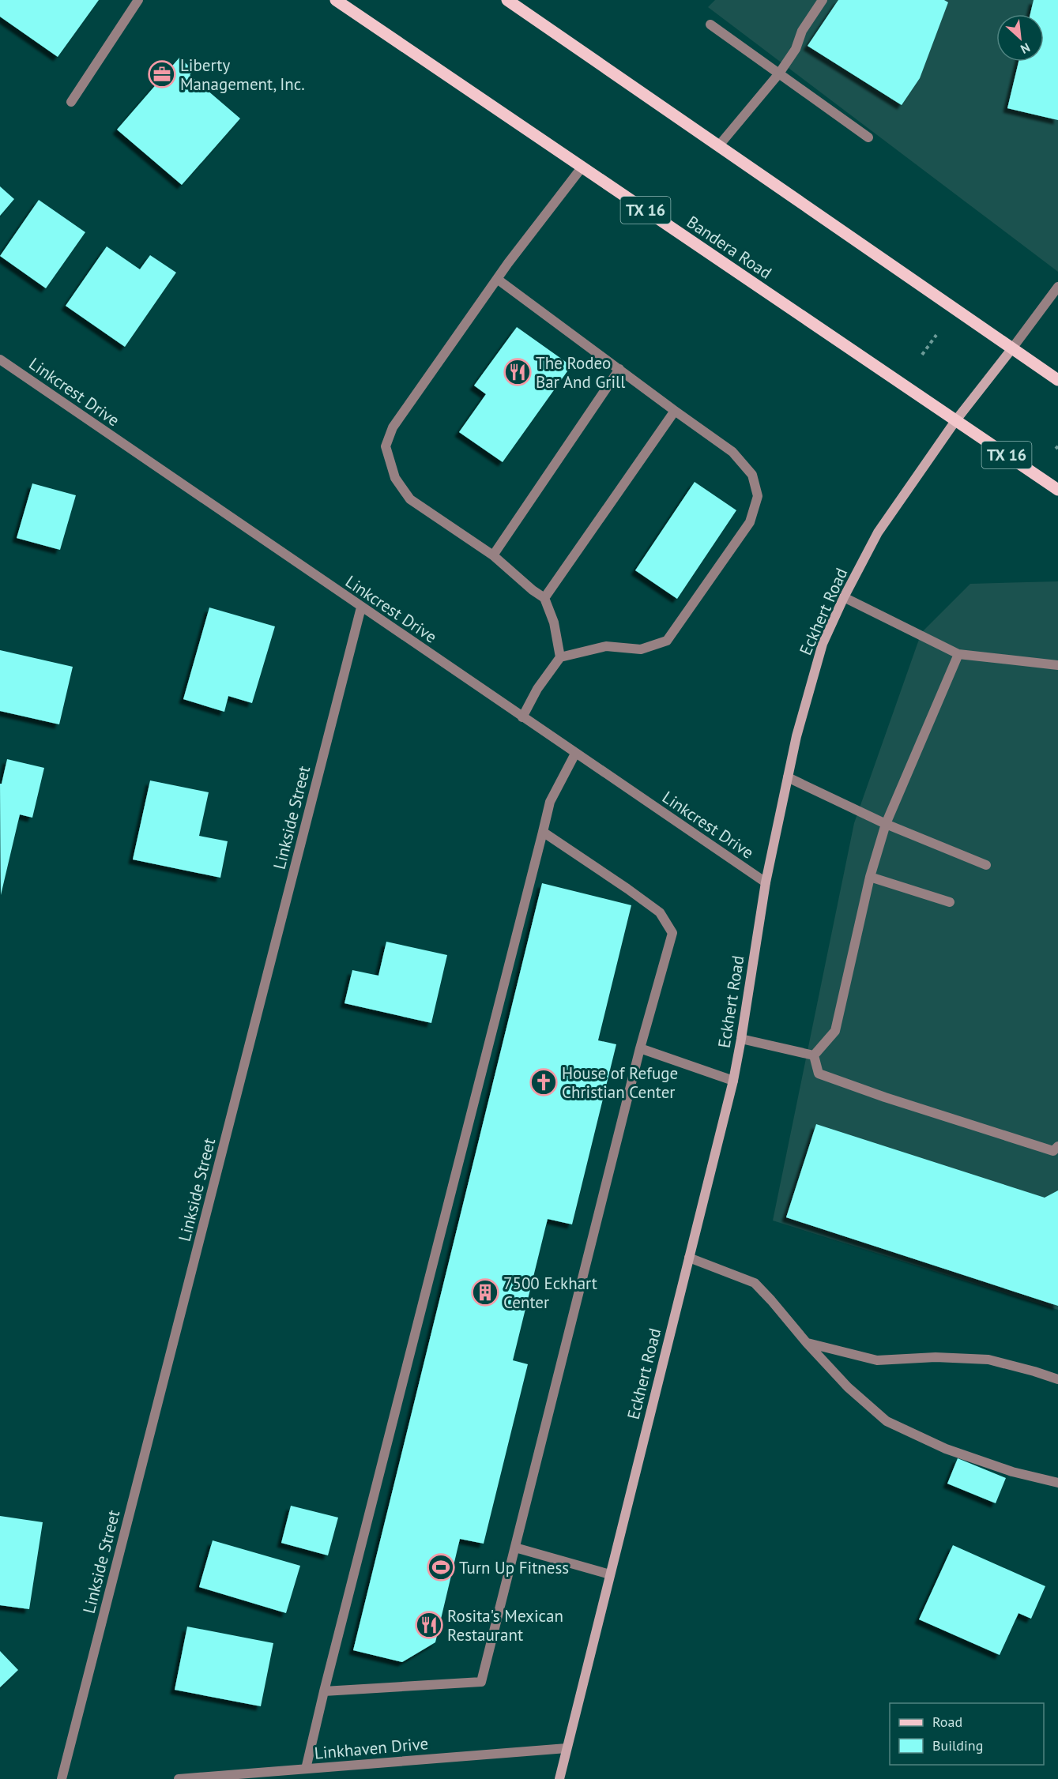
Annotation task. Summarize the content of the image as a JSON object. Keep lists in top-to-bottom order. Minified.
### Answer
{"streets":{"main road":["TX 16","Bandera Road","Eckhert Road"],"street":["Linkcrest Drive","Linkside Street","Linkhaven Drive"]},"crossings":[["Bandera Road","Eckhert Road"],["Linkcrest Drive","Eckhert Road"],["Linkcrest Drive","Linkside Street"],["Eckhert Road","Linkhaven Drive"]],"places":{"office":["Liberty Management, Inc."],"restaurant":["The Rodeo Bar And Grill","Rosita's Mexican Restaurant"],"church":["House of Refuge Christian Center"],"building":["7500 Eckhart Center"],"sports":["Turn Up Fitness"]},"legend":["Road","Building"],"north":"bottom right"}
